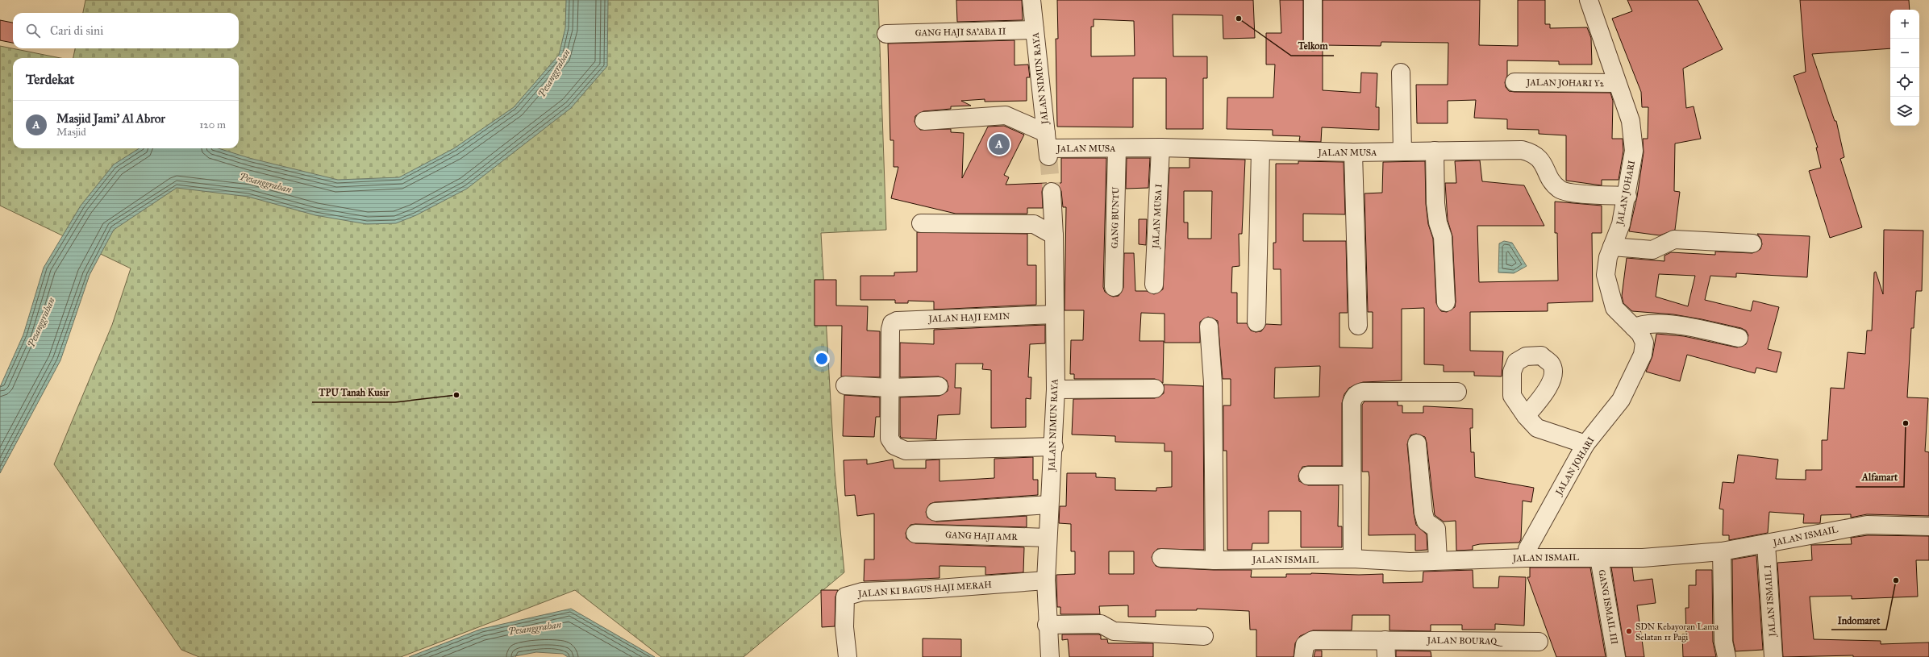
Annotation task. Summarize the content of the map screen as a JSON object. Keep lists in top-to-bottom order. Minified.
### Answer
{"streets":{"street":["GANG HAJI SA'ABA II","JALAN NIMUN RAYA","JALAN JOHARI Y2","JALAN MUSA","JALAN JOHARI","JALAN MUSA I","GANG BUNTU","JALAN HAJI EMIN","GANG HAJI AMR","JALAN ISMAIL","JALAN KI BAGUS HAJI MERAH","JALAN ISMAIL I","GANG ISMAIL III","JALAN BOURAQ"]},"crossings":[["GANG HAJI SA'ABA II","JALAN NIMUN RAYA"],["JALAN NIMUN RAYA","JALAN MUSA"],["JALAN NIMUN RAYA","JALAN HAJI EMIN"],["JALAN NIMUN RAYA","GANG HAJI AMR"],["JALAN NIMUN RAYA","JALAN KI BAGUS HAJI MERAH"],["JALAN JOHARI Y2","JALAN JOHARI"],["JALAN MUSA","JALAN JOHARI"],["JALAN MUSA","JALAN MUSA I"],["JALAN MUSA","GANG BUNTU"],["JALAN JOHARI","JALAN ISMAIL"],["JALAN ISMAIL","JALAN ISMAIL I"],["JALAN ISMAIL","GANG ISMAIL III"]],"water":["Pesanggrahan"],"places":["Telkom","TPU Tanah Kusir","Alfamart","Indomaret","SDN Kebayoran Lama Selatan 11 Pagi"],"page":{"map_buttons":["+","−"],"search":"Cari di sini","heading":"Terdekat","list":[{"mark":"A","name":"Masjid Jami' Al Abror","note":"Masjid","value":"120 m"}],"pins":"A"}}
